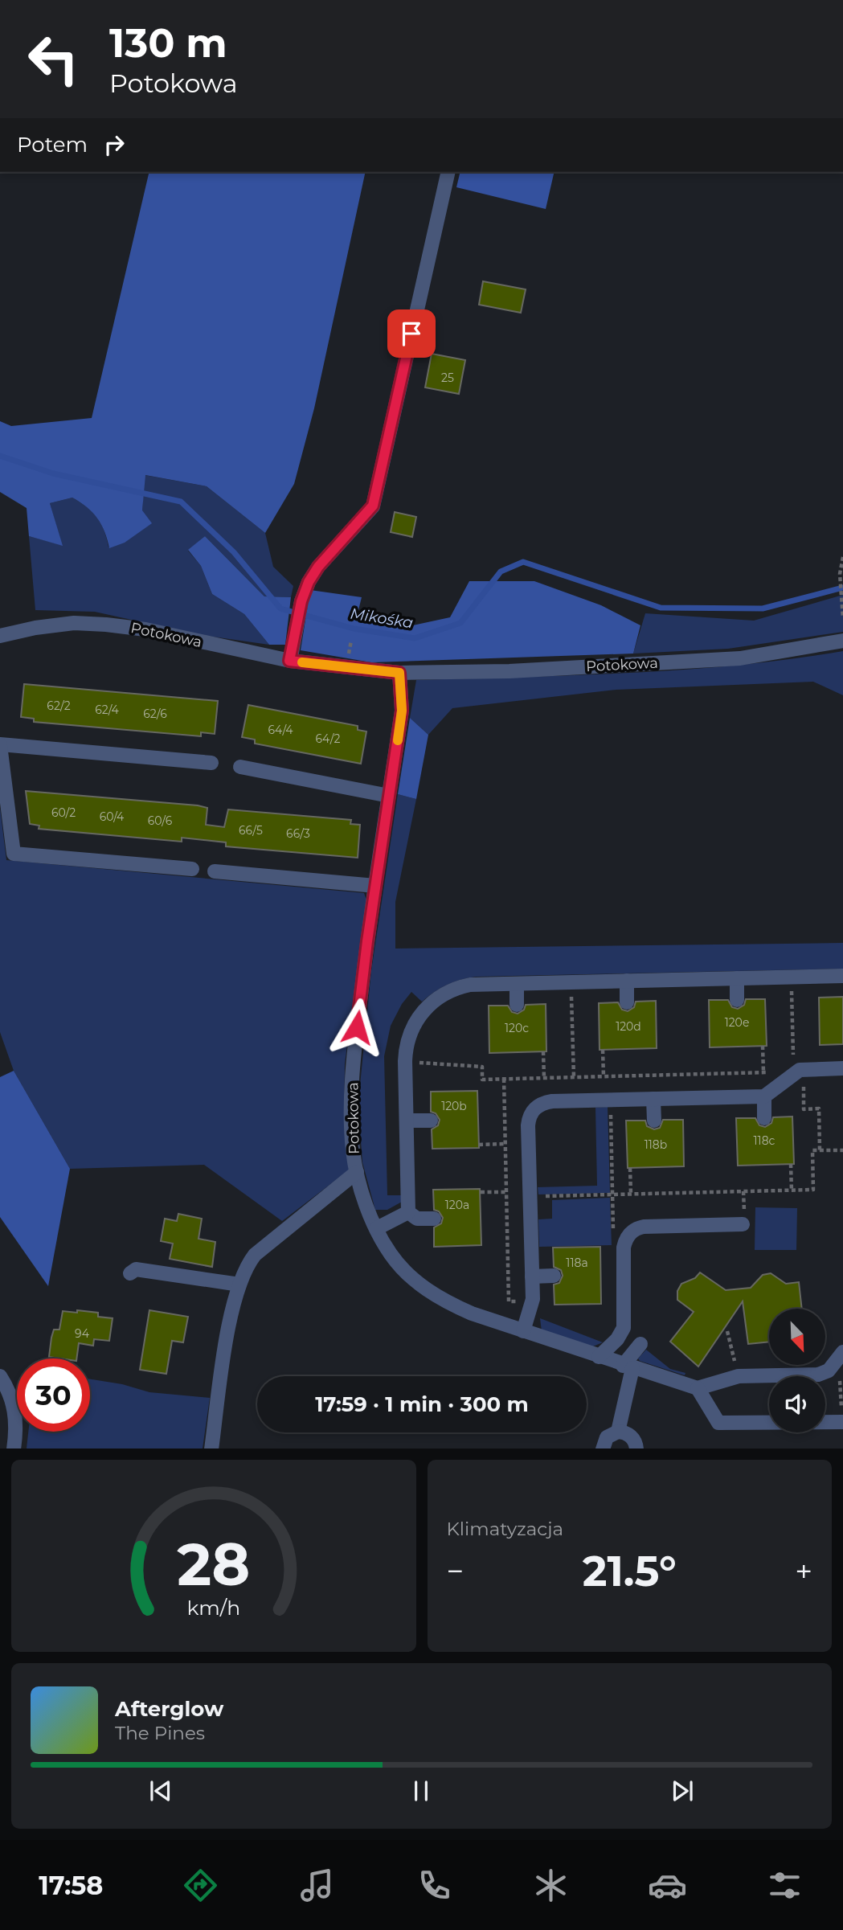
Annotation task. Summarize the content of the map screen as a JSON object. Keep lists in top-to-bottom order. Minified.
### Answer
{"streets":{"street":["Potokowa"]},"water":["Mikośka"],"house_numbers":["25","62/2","62/4","62/6","64/4","64/2","60/2","60/4","60/6","66/5","66/3","120e","120d","120c","120b","118c","118b","120a","118a","94"],"north":"bottom right","page":{"turn":["130 m","Potokowa"],"then":"Potem","limit":"30","trip":"17:59 · 1 min · 300 m","tile":"Klimatyzacja","heat":["−","21.5°","+"],"song":["Afterglow","The Pines"],"tabs":"17:58","gauge":["28","km/h"]}}
